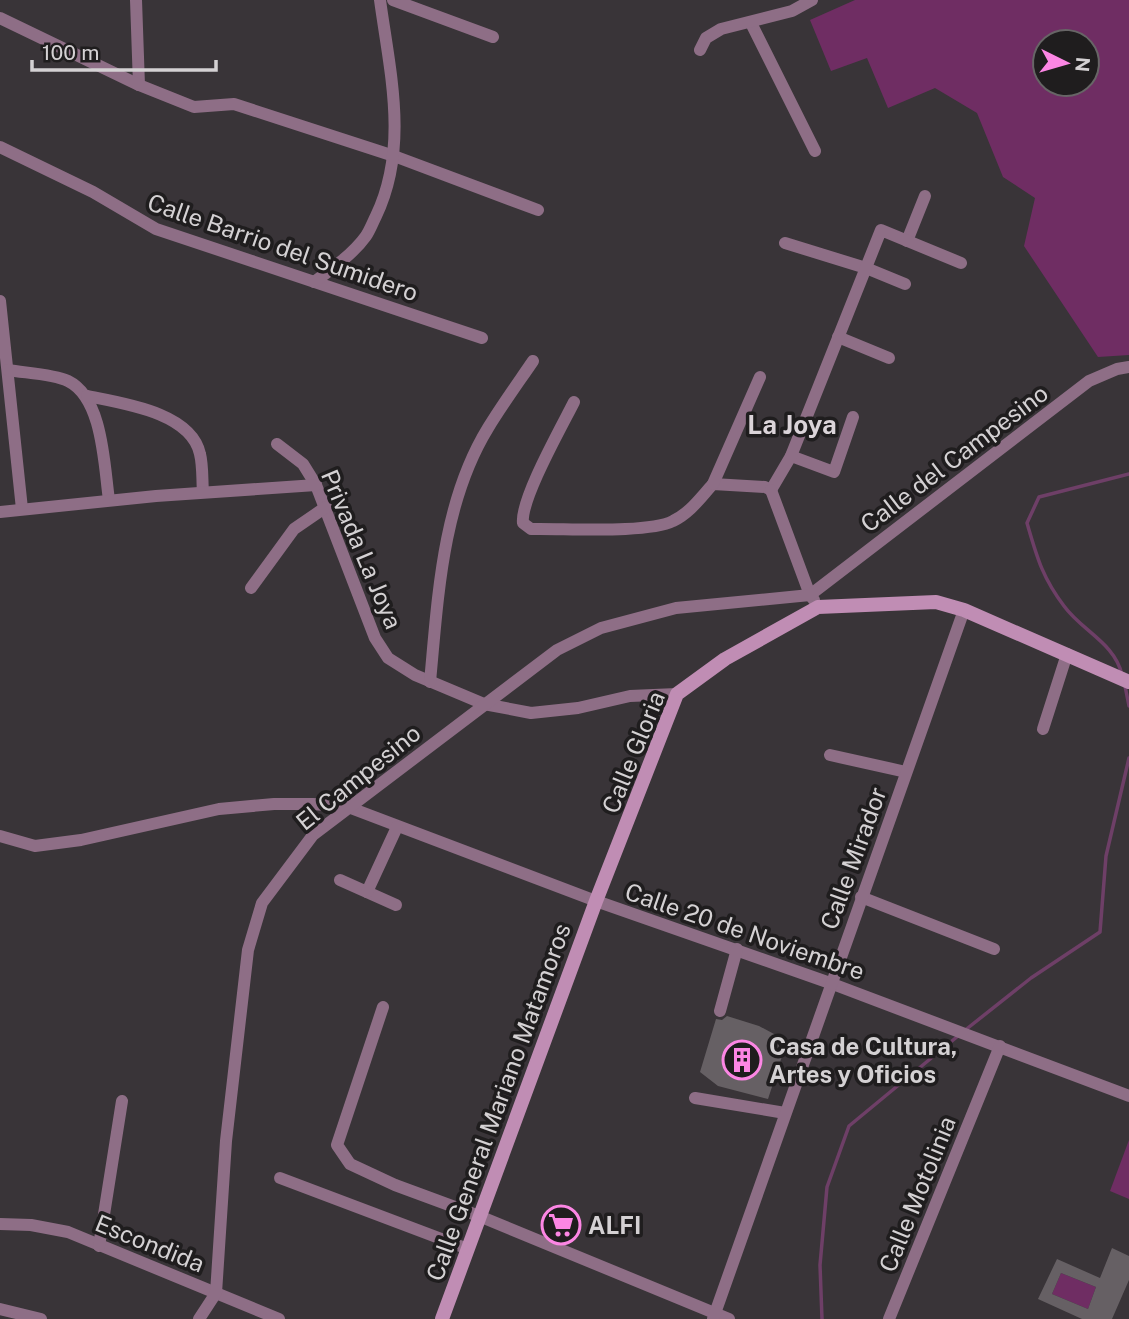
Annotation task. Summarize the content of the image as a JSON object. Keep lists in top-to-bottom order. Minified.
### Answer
{"streets":{"main road":["Calle Gloria","Calle General Mariano Matamoros"],"street":["Calle Barrio del Sumidero","Calle del Campesino","Privada La Joya","El Campesino","Calle Mirador","Calle 20 de Noviembre","Calle Motolinia","Escondida"]},"crossings":[["Calle del Campesino","Calle Gloria"],["Calle del Campesino","El Campesino"],["Privada La Joya","Calle Gloria"],["Privada La Joya","El Campesino"],["Calle Gloria","El Campesino"],["Calle Gloria","Calle 20 de Noviembre"],["Calle Gloria","Calle General Mariano Matamoros"],["El Campesino","Calle 20 de Noviembre"],["El Campesino","Escondida"],["Calle Mirador","Calle 20 de Noviembre"],["Calle 20 de Noviembre","Calle General Mariano Matamoros"],["Calle 20 de Noviembre","Calle Motolinia"]],"districts":["La Joya"],"places":{"building":["Casa de Cultura, Artes y Oficios"],"supermarket":["ALFI"]},"scale_bar":"100 m","north":"right"}
